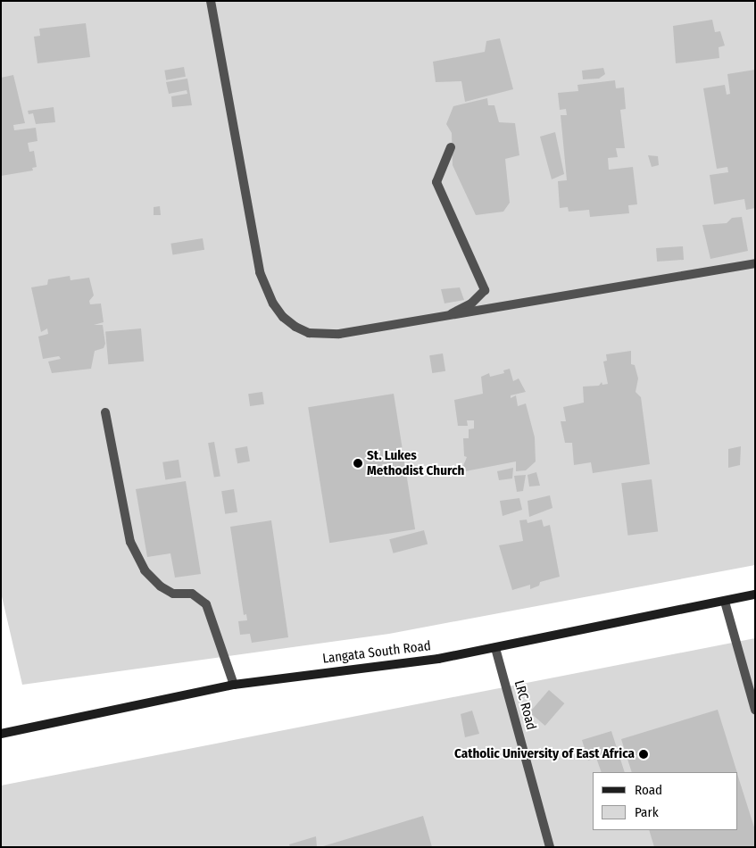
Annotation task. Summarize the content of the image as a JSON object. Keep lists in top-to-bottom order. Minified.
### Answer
{"streets":{"street":["Langata South Road","LRC Road"]},"crossings":[["Langata South Road","LRC Road"]],"places":["St. Lukes Methodist Church","Catholic University of East Africa"],"legend":["Road","Park"]}
